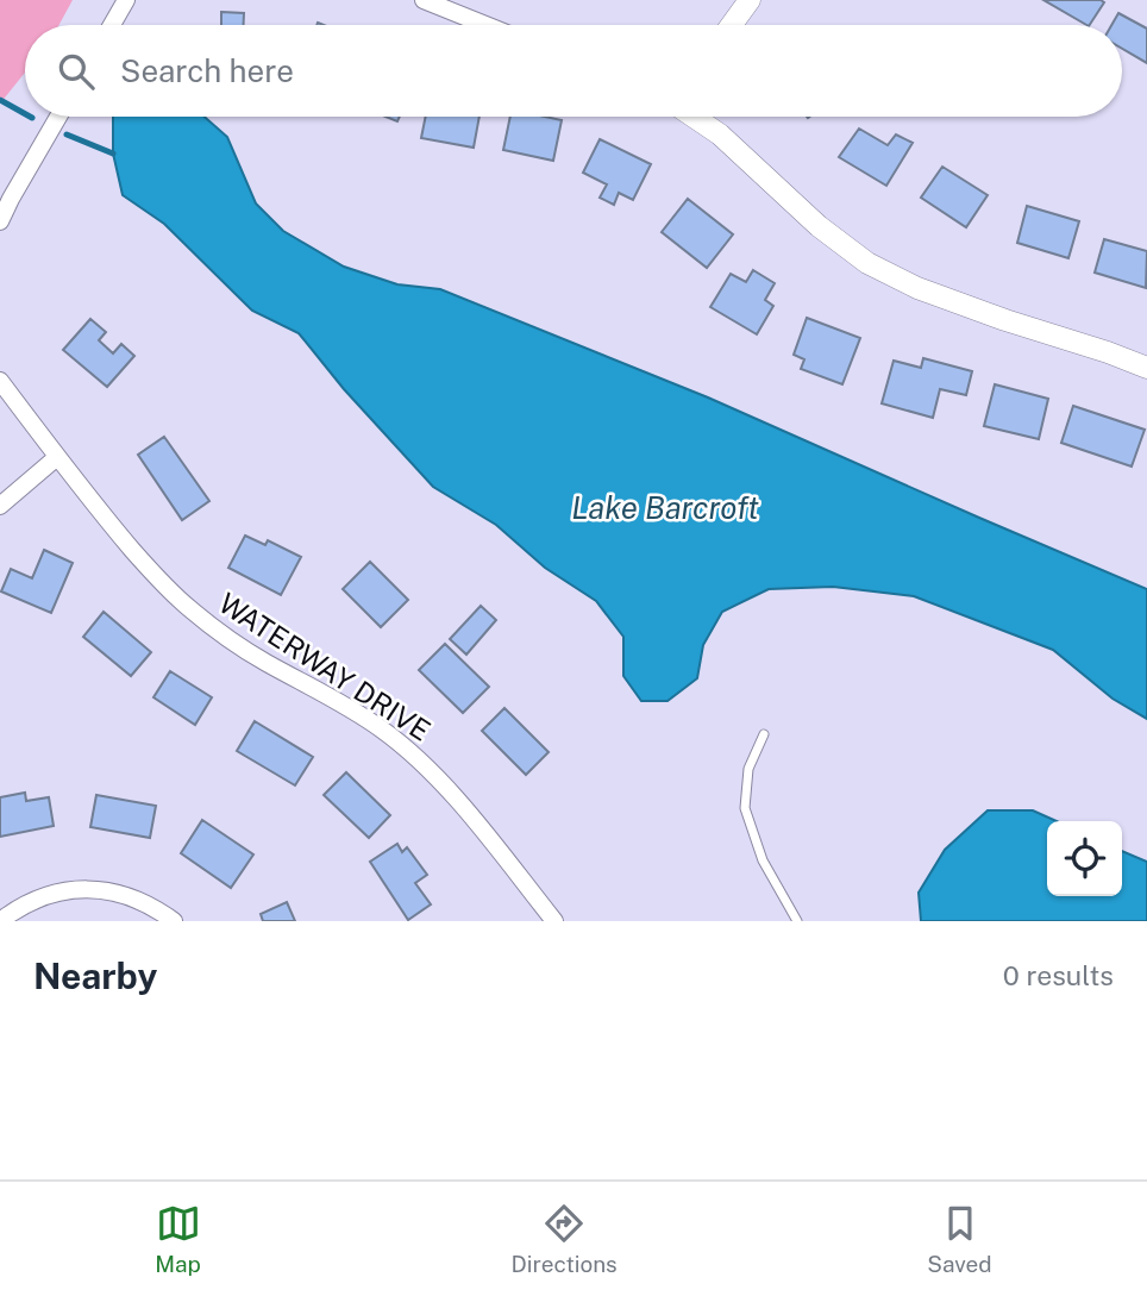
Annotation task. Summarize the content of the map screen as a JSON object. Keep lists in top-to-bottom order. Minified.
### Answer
{"streets":{"street":["WATERWAY DRIVE"]},"water":["Lake Barcroft"],"page":{"search":"Search here","heading":["Nearby","0 results"],"nav":["Map","Directions","Saved"]}}
